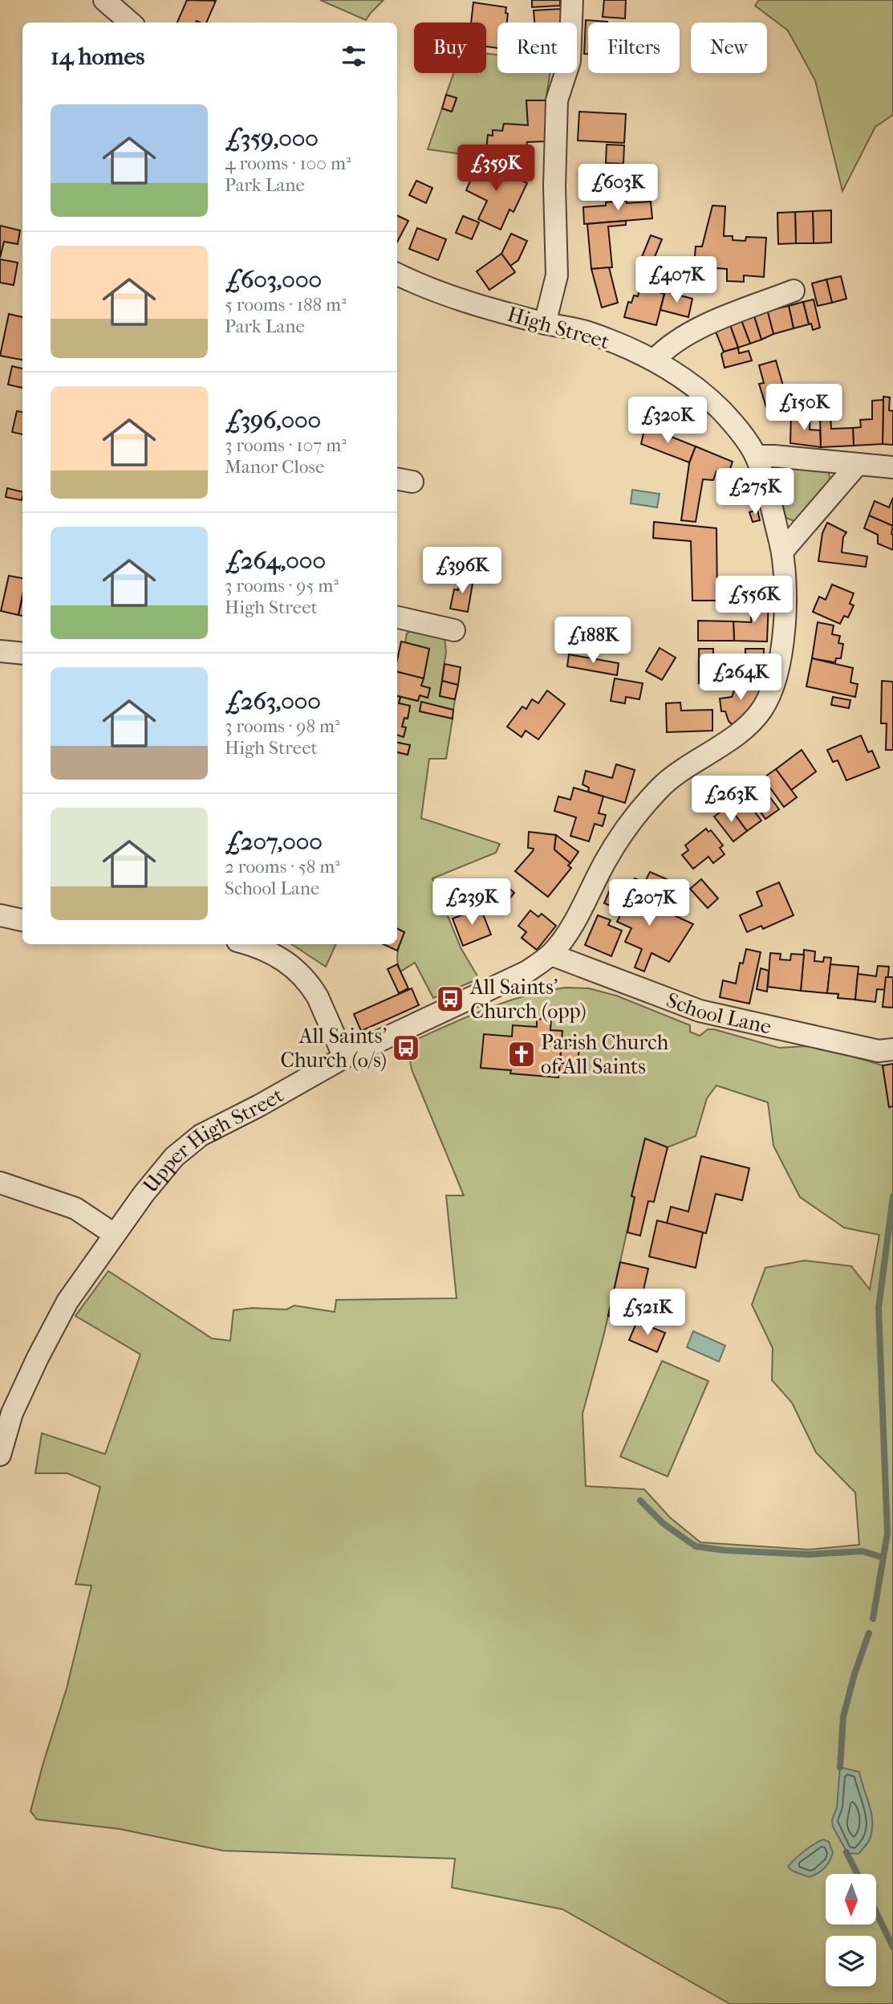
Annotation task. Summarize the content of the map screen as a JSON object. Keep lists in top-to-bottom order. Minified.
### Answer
{"streets":{"street":["High Street","School Lane","Upper High Street"]},"crossings":[["High Street","School Lane"],["High Street","Upper High Street"],["School Lane","Upper High Street"]],"places":{"bus stop":["All Saints' Church (opp)","All Saints' Church (o/s)"],"church":["Parish Church of All Saints"]},"north":"bottom","page":{"chip":["Buy","Rent","Filters","New"],"heading":"14 homes","list":[{"name":"£359,000","note":"4 rooms · 100 m² · Park Lane"},{"name":"£603,000","note":"5 rooms · 188 m² · Park Lane"},{"name":"£396,000","note":"3 rooms · 107 m² · Manor Close"},{"name":"£264,000","note":"3 rooms · 95 m² · High Street"},{"name":"£263,000","note":"3 rooms · 98 m² · High Street"},{"name":"£207,000","note":"2 rooms · 58 m² · School Lane"}],"price":["£359K","£603K","£407K","£150K","£320K","£275K","£396K","£556K","£188K","£264K","£263K","£239K","£207K","£521K"]}}
